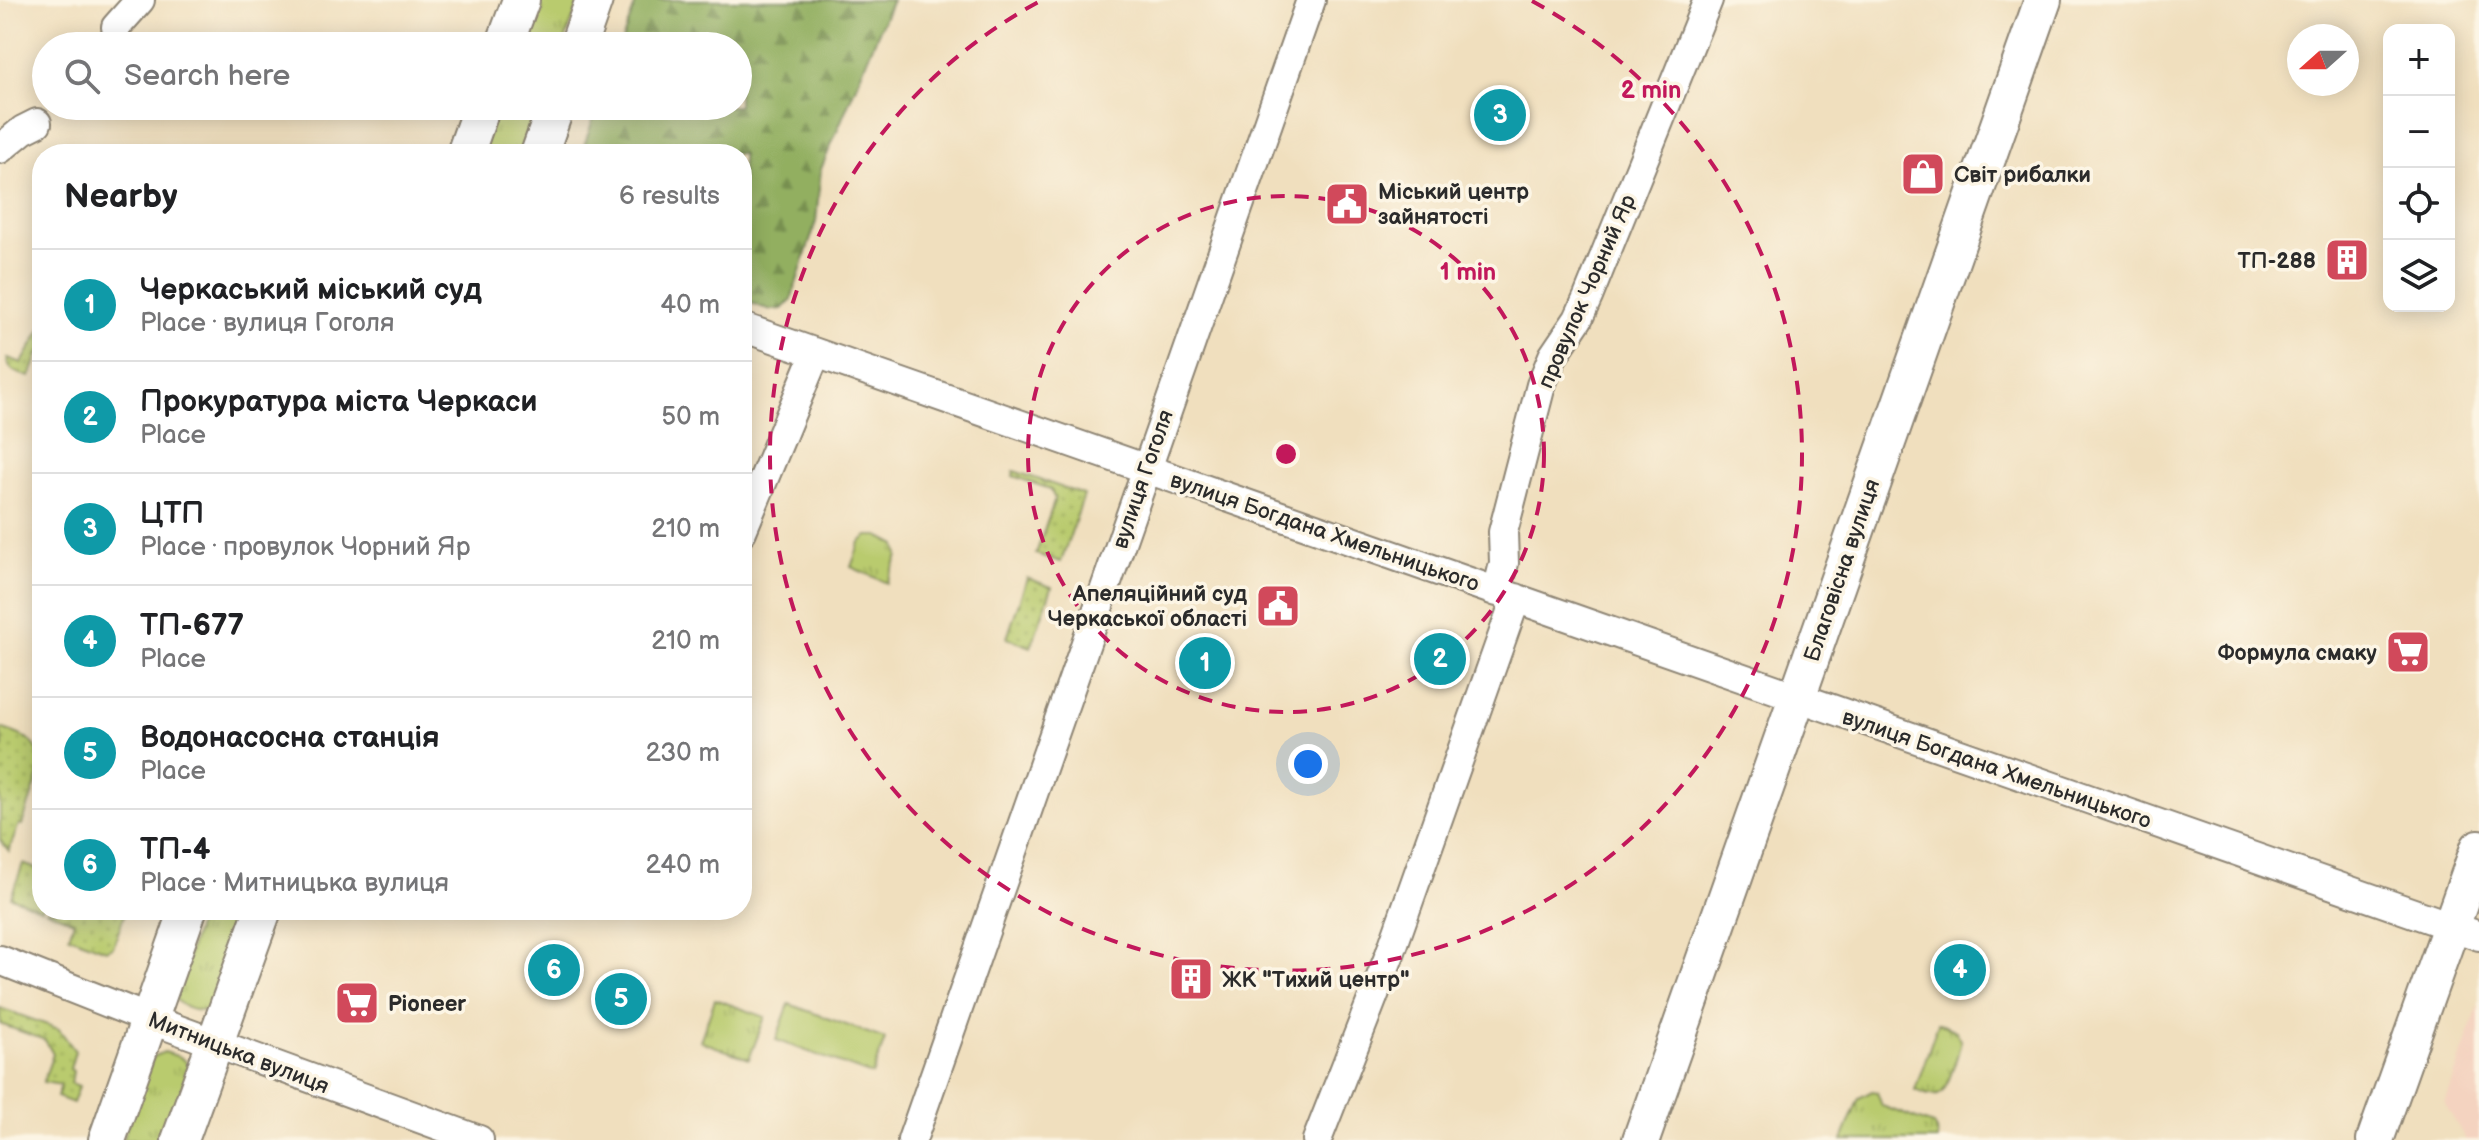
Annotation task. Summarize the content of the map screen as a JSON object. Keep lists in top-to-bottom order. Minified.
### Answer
{"streets":{"main road":["Благовісна вулиця"],"street":["провулок Чорний Яр","вулиця Гоголя","вулиця Богдана Хмельницького","Митницька вулиця"]},"crossings":[["провулок Чорний Яр","вулиця Богдана Хмельницького"],["вулиця Гоголя","вулиця Богдана Хмельницького"],["вулиця Богдана Хмельницького","Благовісна вулиця"]],"places":{"shop":["Світ рибалки"],"public building":["Міський центр зайнятості","Апеляційний суд Черкаської області"],"building":["ТП-288","ЖК \"Тихий центр\""],"supermarket":["Формула смаку","Pioneer"]},"north":"left","page":{"map_buttons":["+","−"],"search":"Search here","pins":["3","2","1","4","6","5"],"heading":["Nearby","6 results"],"list":[{"mark":"1","name":"Черкаський міський суд","note":"Place · вулиця Гоголя","value":"40 m"},{"mark":"2","name":"Прокуратура міста Черкаси","note":"Place","value":"50 m"},{"mark":"3","name":"ЦТП","note":"Place · провулок Чорний Яр","value":"210 m"},{"mark":"4","name":"ТП-677","note":"Place","value":"210 m"},{"mark":"5","name":"Водонасосна станція","note":"Place","value":"230 m"},{"mark":"6","name":"ТП-4","note":"Place · Митницька вулиця","value":"240 m"}]},"rings":["2 min","1 min"]}
